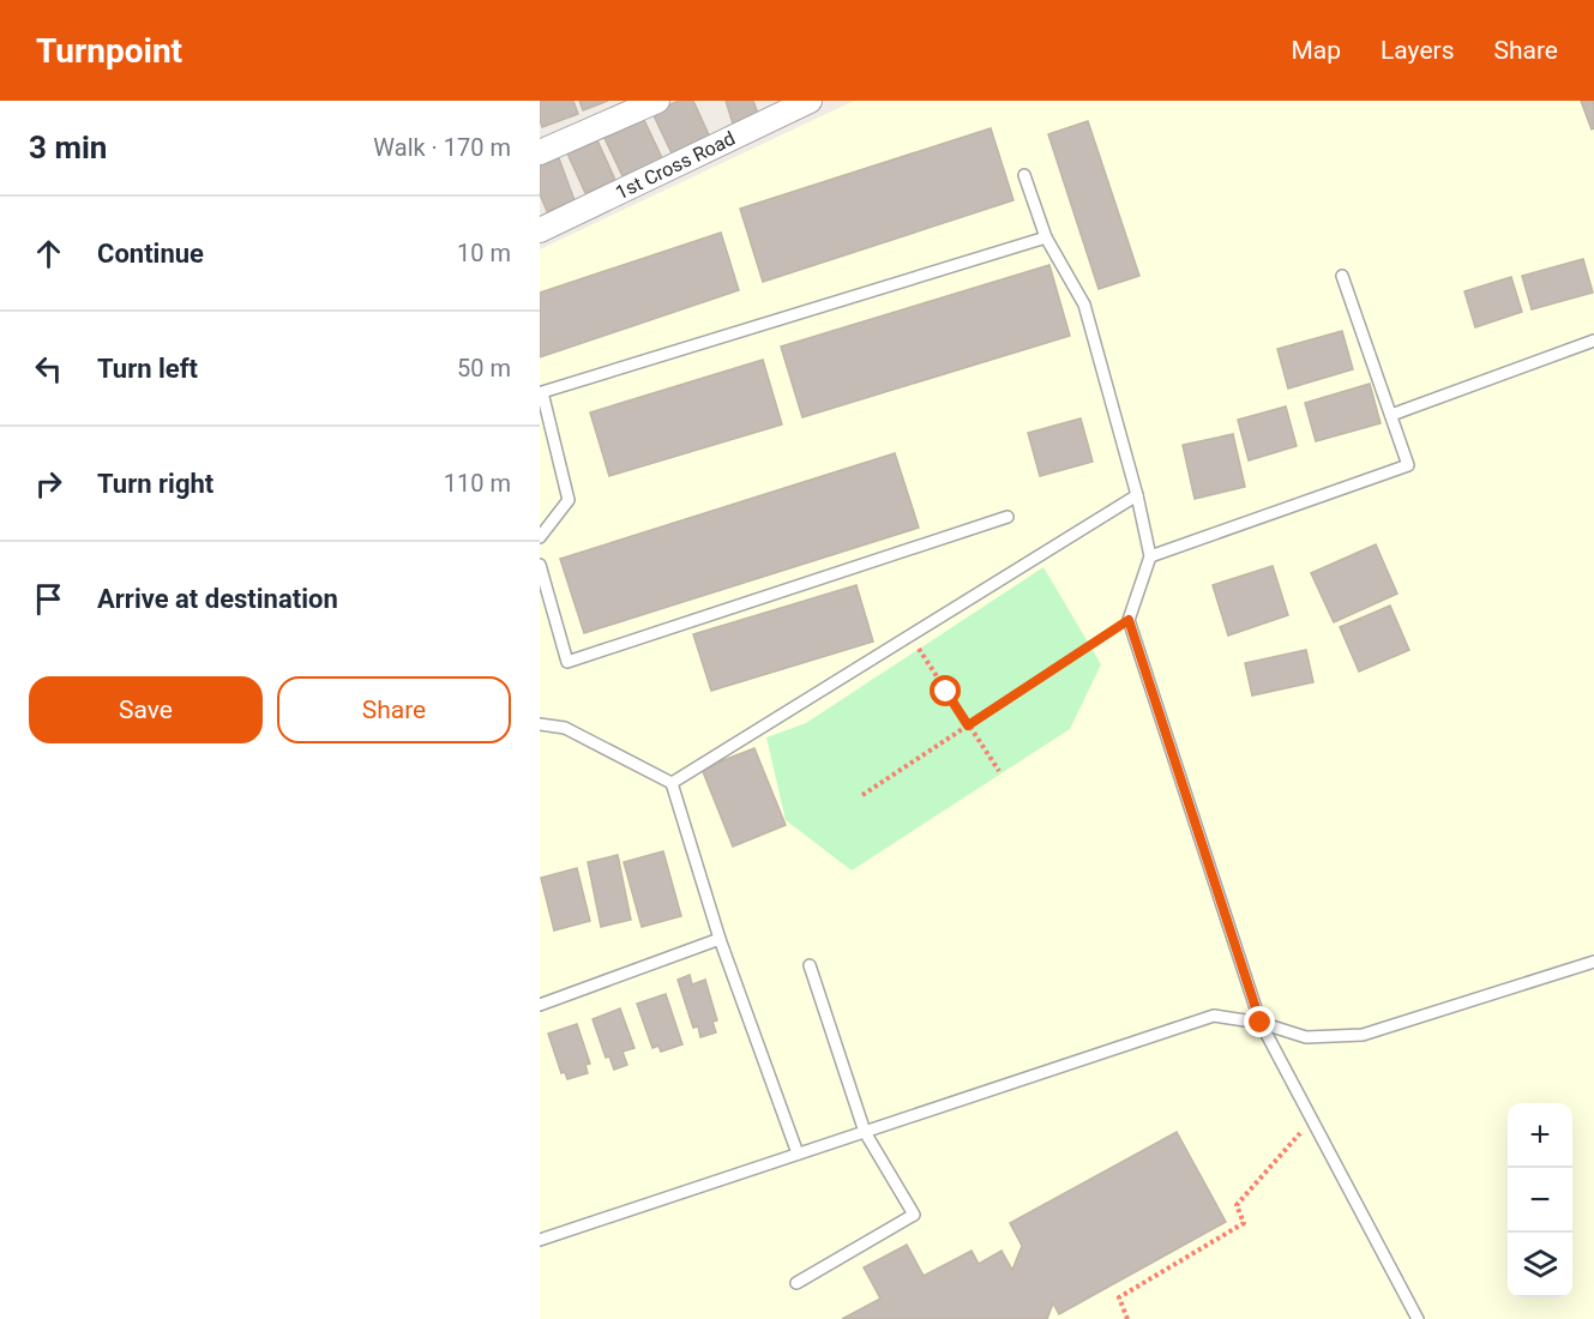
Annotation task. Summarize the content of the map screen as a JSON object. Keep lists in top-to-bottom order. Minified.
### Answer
{"streets":{"street":["1st Cross Road"]},"page":{"header":"Turnpoint","nav":["Map","Layers","Share"],"heading":["3 min","Walk · 170 m"],"list":[["Continue","10 m"],["Turn left","50 m"],["Turn right","110 m"],"Arrive at destination"],"buttons":["Save","Share"],"map_buttons":["+","−"]}}
